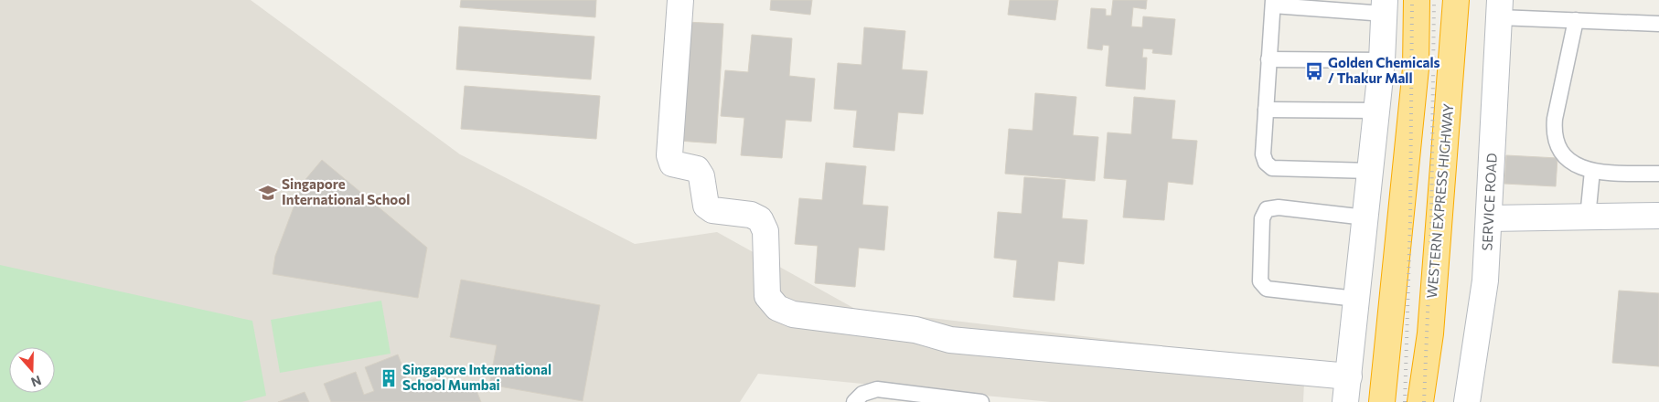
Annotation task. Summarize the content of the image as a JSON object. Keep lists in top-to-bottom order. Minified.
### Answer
{"streets":{"highway":["WESTERN EXPRESS HIGHWAY"],"street":["SERVICE ROAD"]},"places":{"bus stop":["Golden Chemicals / Thakur Mall"],"school or university":["Singapore International School"],"building":["Singapore International School Mumbai"]},"north":"bottom"}
